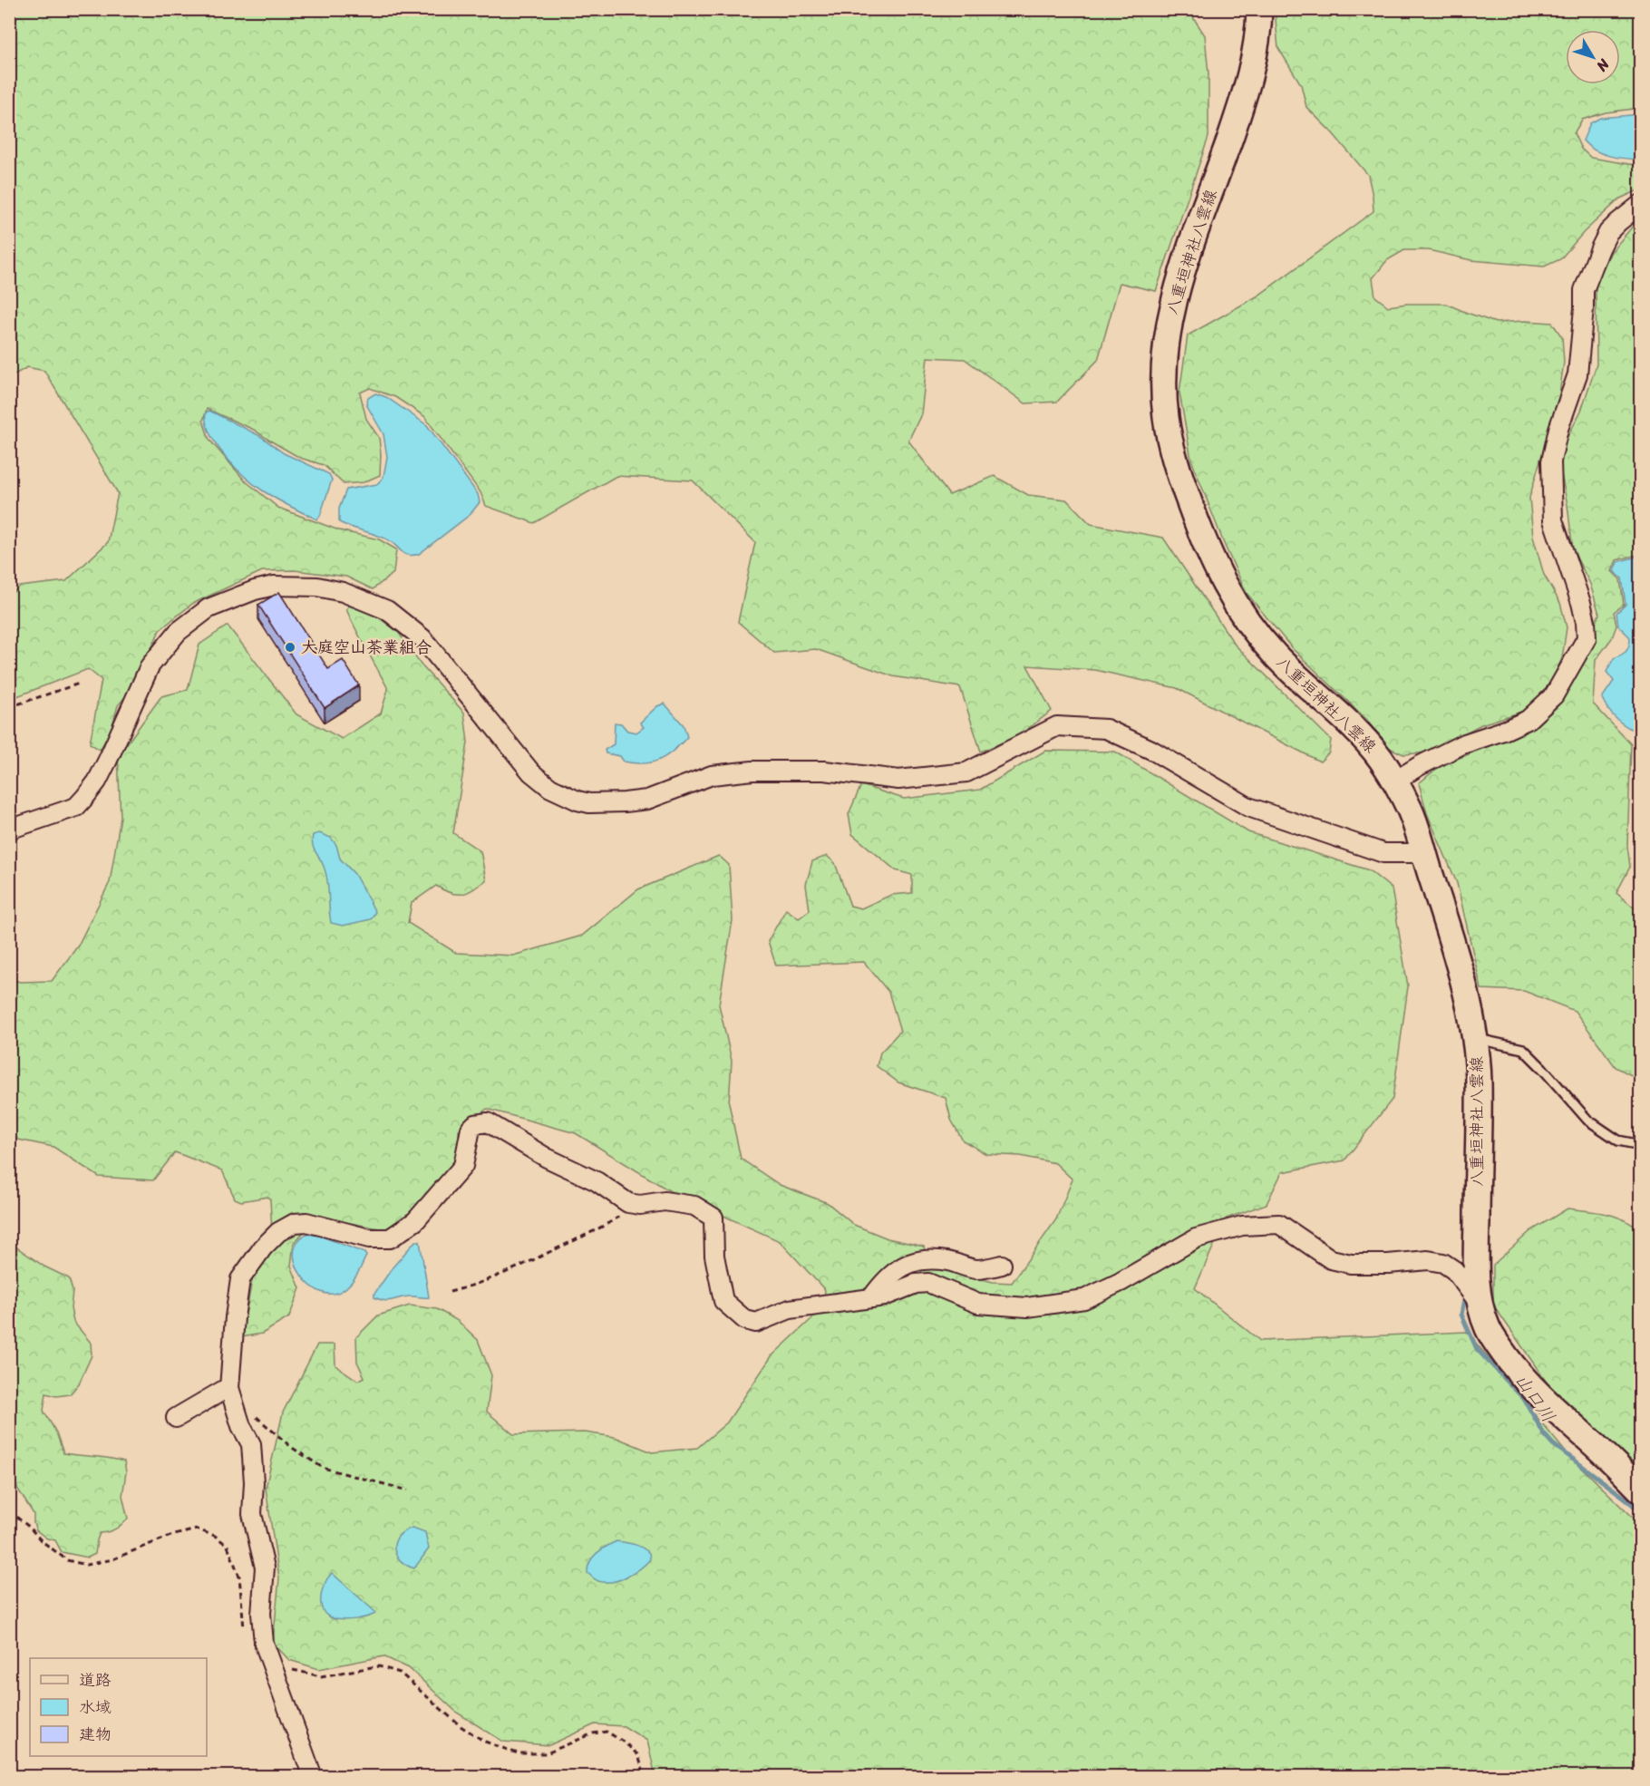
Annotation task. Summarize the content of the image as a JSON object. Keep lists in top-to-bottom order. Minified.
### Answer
{"streets":{"main road":["八重垣神社八雲線"]},"water":["山口川"],"places":["大庭空山茶業組合"],"legend":["道路","水域","建物"],"north":"bottom right"}
